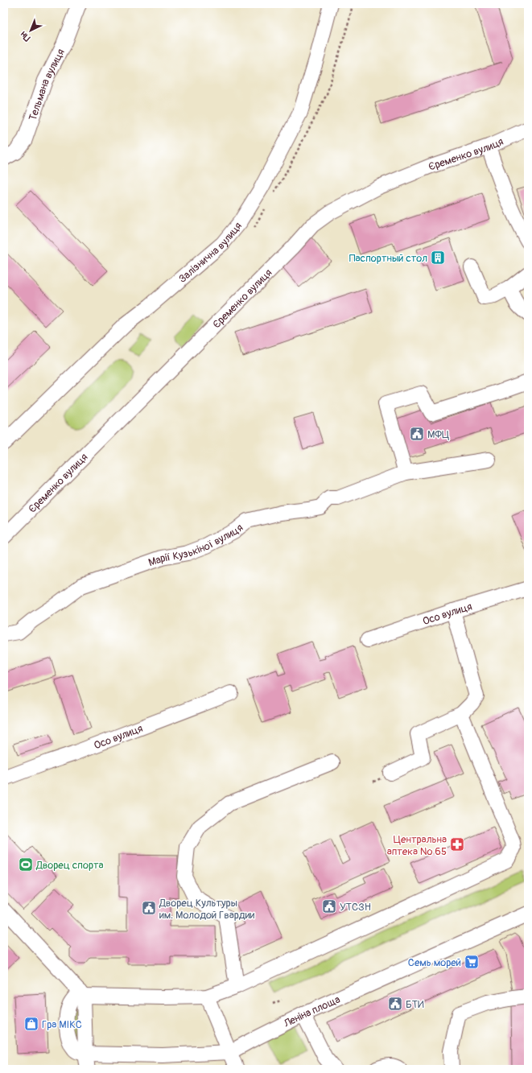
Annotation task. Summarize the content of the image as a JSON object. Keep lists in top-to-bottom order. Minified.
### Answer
{"streets":{"street":["Тельмана вулиця","Єременко вулиця","Залізнична вулиця","Марії Кузькіної вулиця","Осо вулиця","Леніна площа"]},"places":{"building":["Паспортный стол"],"public building":["МФЦ","УТСЗН","Дворец Культуры им. Молодой Гвардии","БТИ"],"pharmacy":["Центральна аптека № 65"],"sports":["Дворец спорта"],"supermarket":["Семь морей"],"shop":["Гра МІКС"]},"north":"bottom left"}
